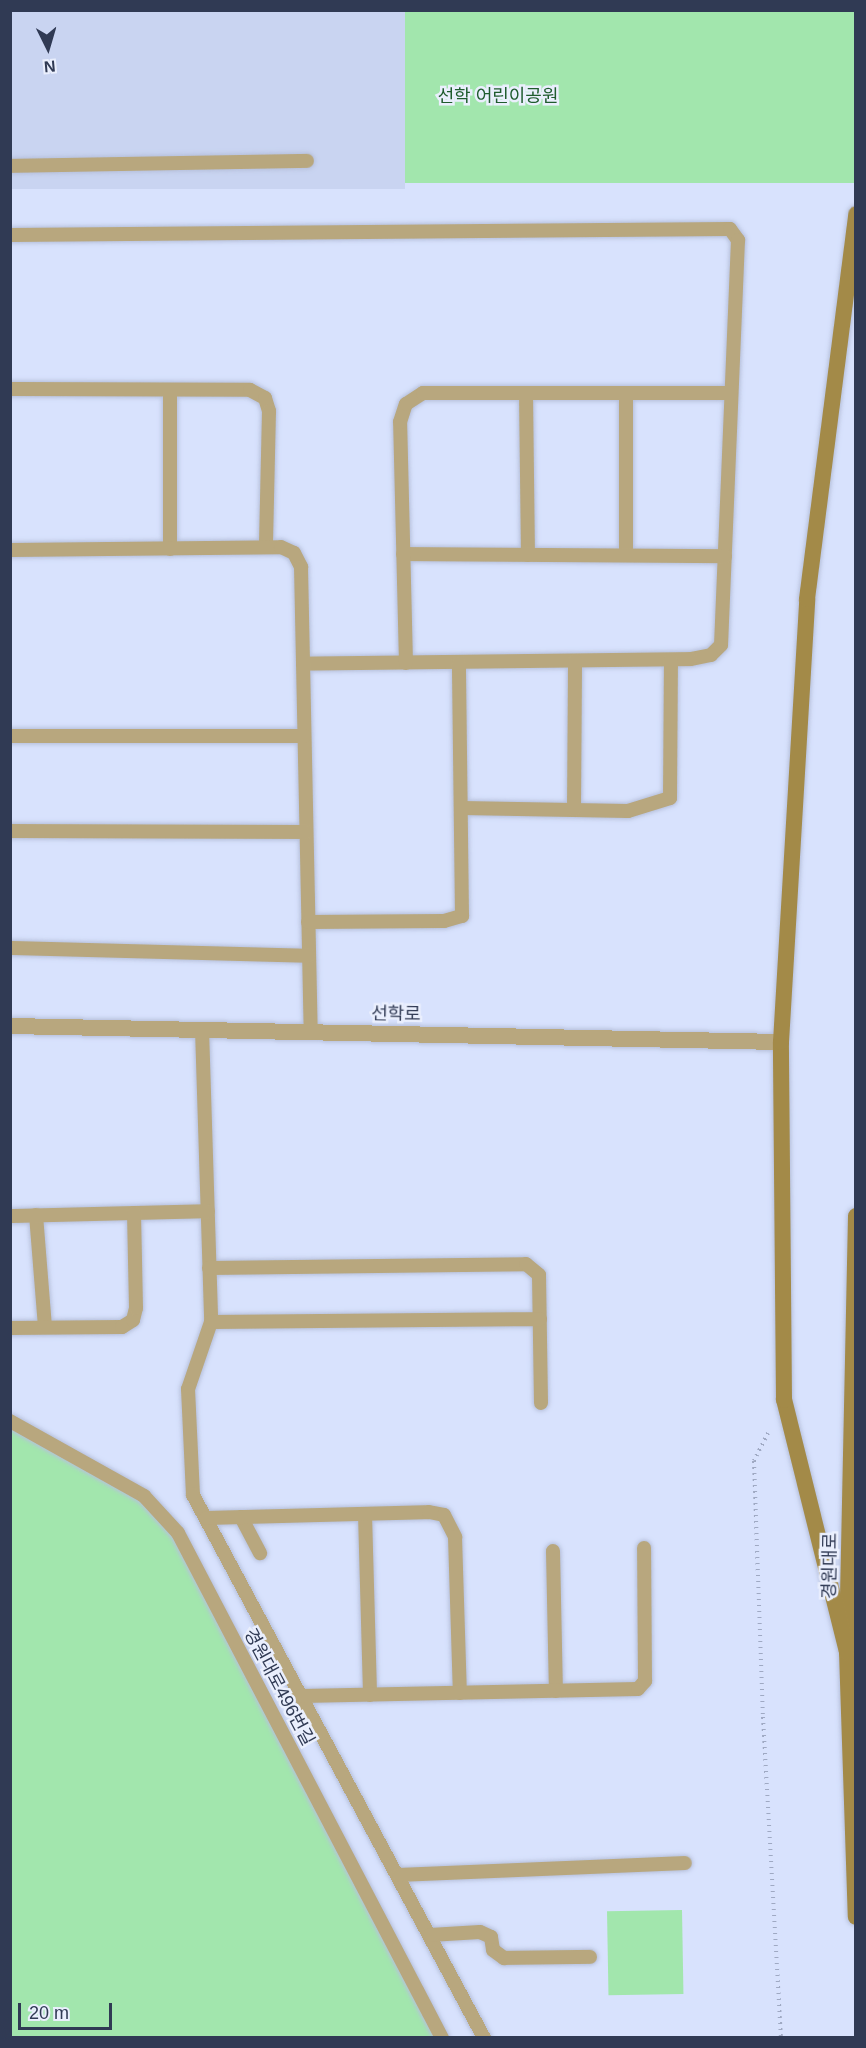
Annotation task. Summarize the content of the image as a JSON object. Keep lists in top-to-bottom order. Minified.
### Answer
{"streets":{"main road":["경원대로"],"street":["선학로"],"lane":["경원대로496번길"]},"parks":["선학 어린이공원"],"scale_bar":"20 m","north":"bottom"}
